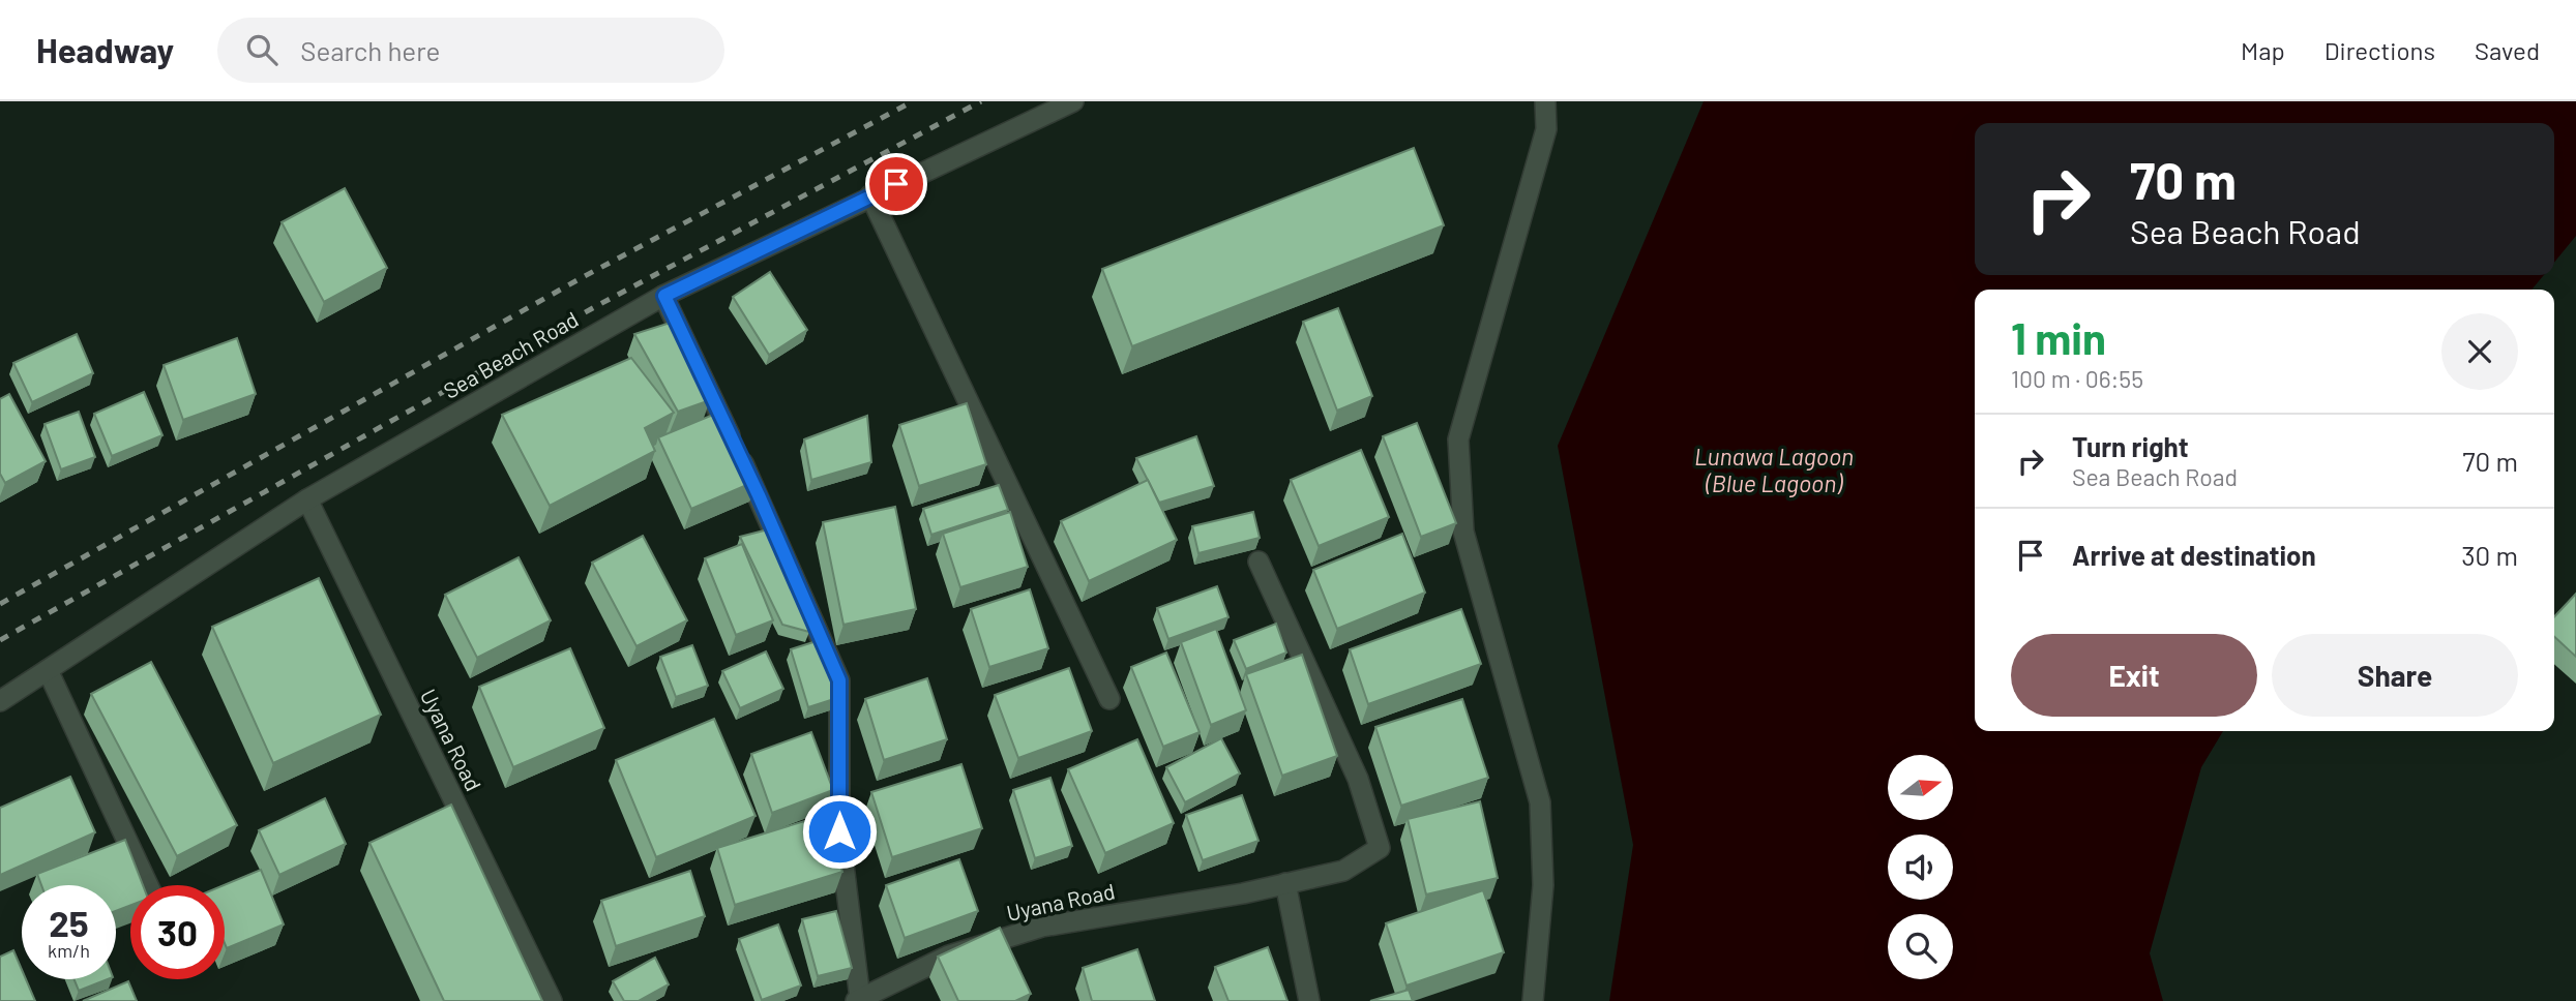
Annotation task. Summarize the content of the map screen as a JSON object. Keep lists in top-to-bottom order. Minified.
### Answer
{"streets":{"street":["Sea Beach Road","Uyana Road"]},"crossings":[["Sea Beach Road","Uyana Road"]],"water":["Lunawa Lagoon (Blue Lagoon)"],"north":"right","page":{"header":"Headway","search":"Search here","nav":["Map","Directions","Saved"],"turn":["70 m","Sea Beach Road"],"heading":["1 min","100 m · 06:55"],"list":[{"name":"Turn right","note":"Sea Beach Road","value":"70 m"},{"name":"Arrive at destination","value":"30 m"}],"buttons":["Exit","Share"],"speed":"25 km/h","limit":"30"}}
